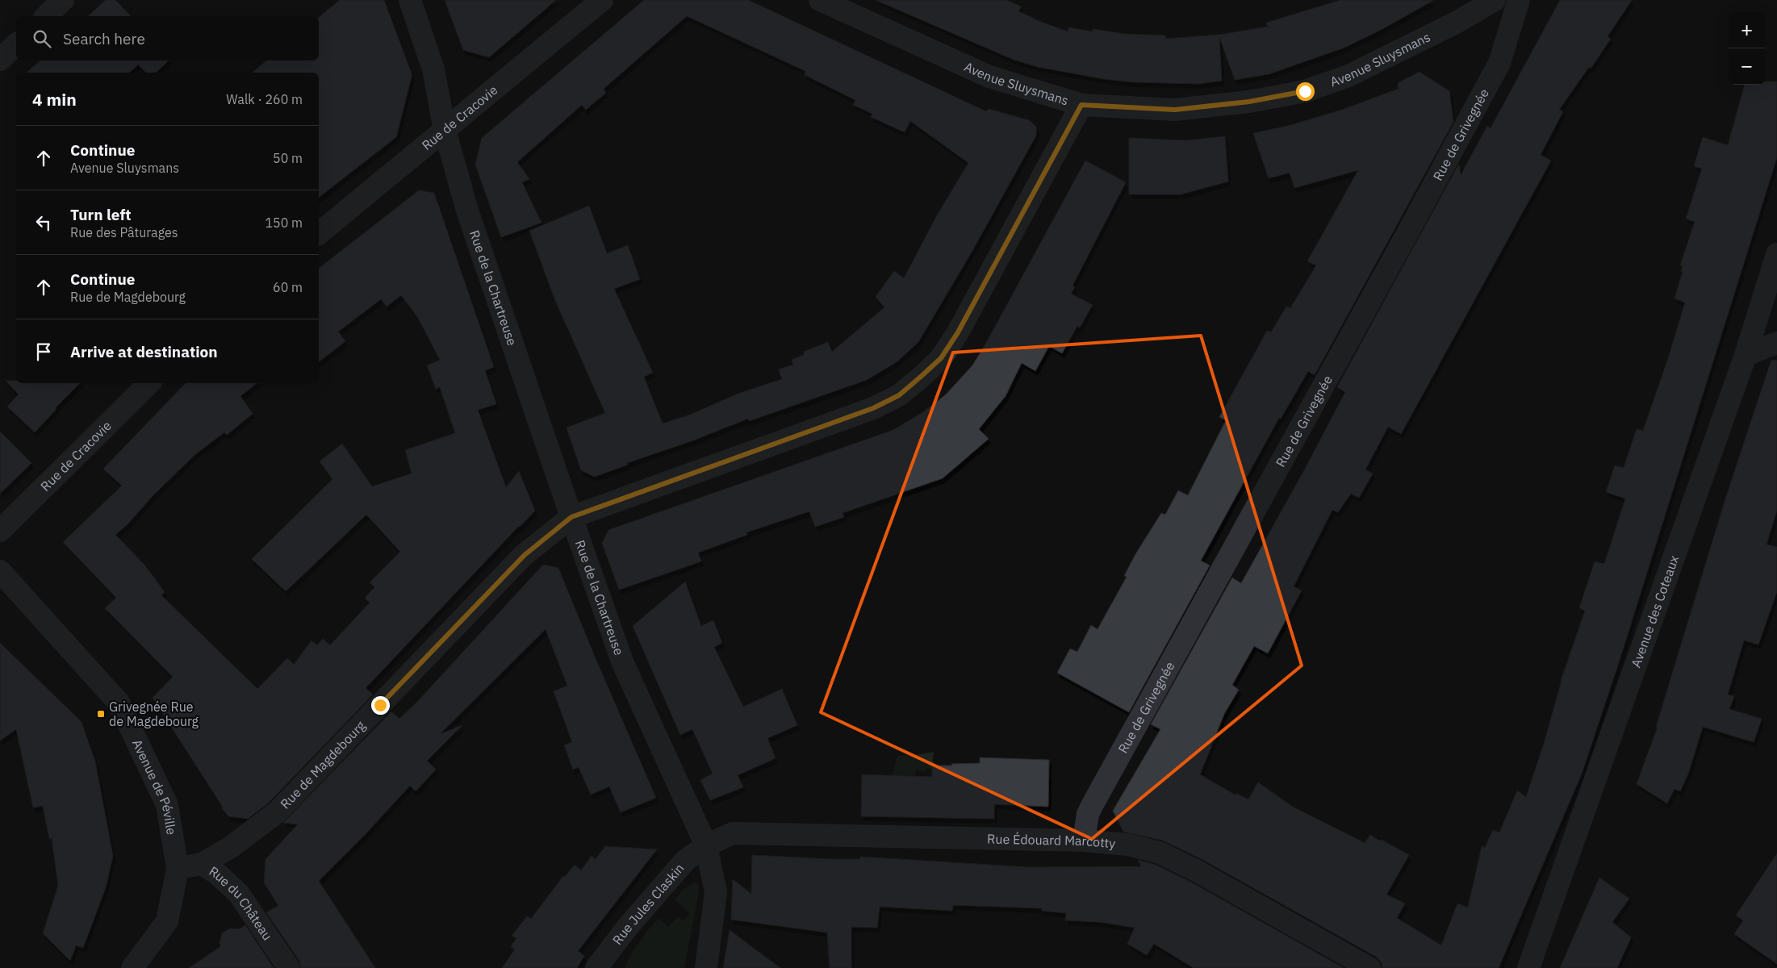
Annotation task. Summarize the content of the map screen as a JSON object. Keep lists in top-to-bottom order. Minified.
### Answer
{"streets":{"street":["Avenue Sluysmans","Rue de Cracovie","Rue de Grivegnée","Rue de la Chartreuse","Avenue des Coteaux","Rue de Magdebourg","Avenue de Péville","Rue Édouard Marcotty","Rue Jules Claskin","Rue du Château"]},"crossings":[["Avenue Sluysmans","Rue de Magdebourg"],["Rue de Cracovie","Rue de la Chartreuse"],["Rue de Grivegnée","Rue Édouard Marcotty"],["Rue de la Chartreuse","Rue de Magdebourg"],["Rue de la Chartreuse","Rue Édouard Marcotty"],["Rue de la Chartreuse","Rue Jules Claskin"],["Rue de Magdebourg","Rue du Château"],["Avenue de Péville","Rue du Château"],["Rue Édouard Marcotty","Rue Jules Claskin"]],"places":{"transit":["Grivegnée Rue de Magdebourg"]},"page":{"map_buttons":["+","−"],"search":"Search here","heading":["4 min","Walk · 260 m"],"list":[["Continue","Avenue Sluysmans","50 m"],["Turn left","Rue des Pâturages","150 m"],["Continue","Rue de Magdebourg","60 m"],"Arrive at destination"]}}
